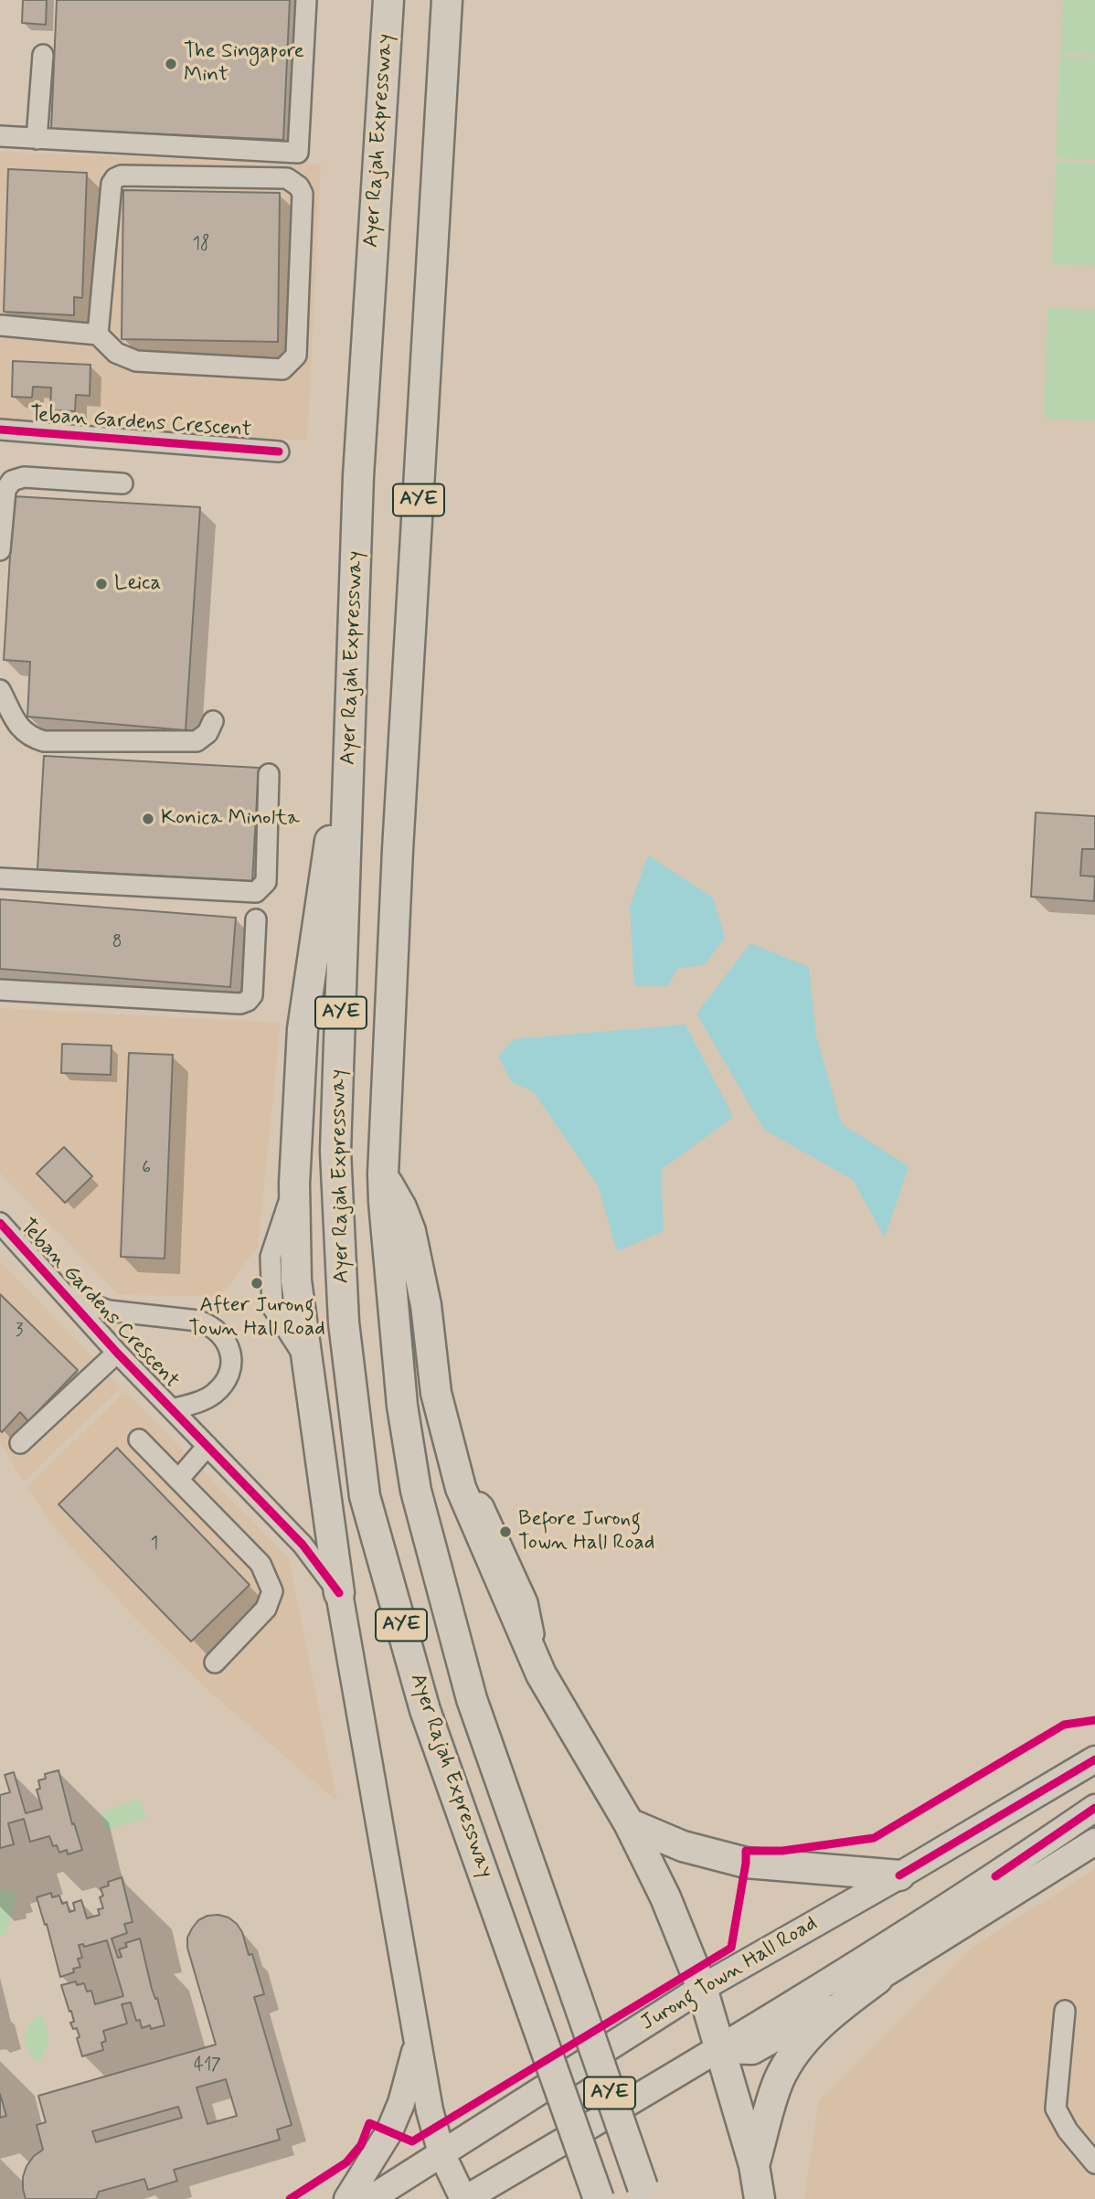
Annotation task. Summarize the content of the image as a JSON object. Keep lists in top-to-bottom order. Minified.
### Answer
{"streets":{"highway":["Ayer Rajah Expressway","AYE"],"main road":["Jurong Town Hall Road"],"street":["Teban Gardens Crescent"]},"places":["The Singapore Mint","Leica","Konica Minolta","After Jurong Town Hall Road","Before Jurong Town Hall Road"],"house_numbers":["18","8","6","3","1","417"]}
